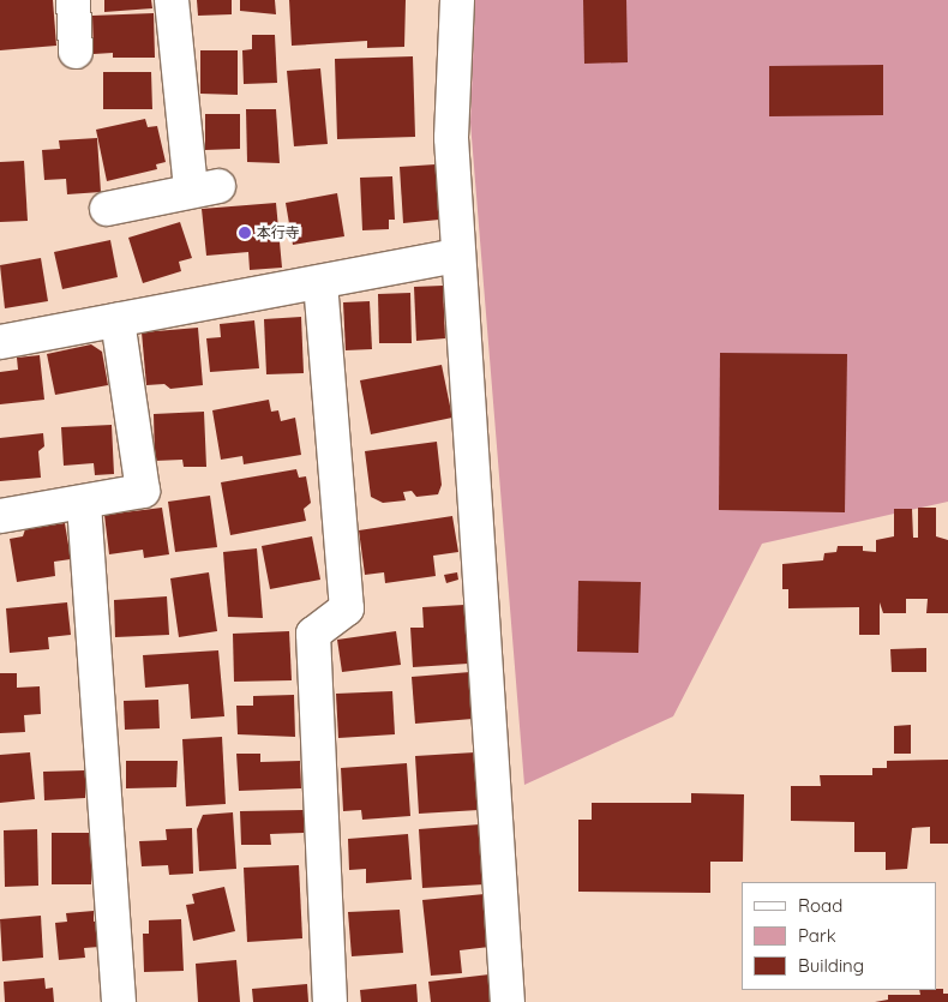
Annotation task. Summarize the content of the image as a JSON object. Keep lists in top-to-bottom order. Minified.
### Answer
{"places":["本行寺"],"legend":["Road","Park","Building"]}
